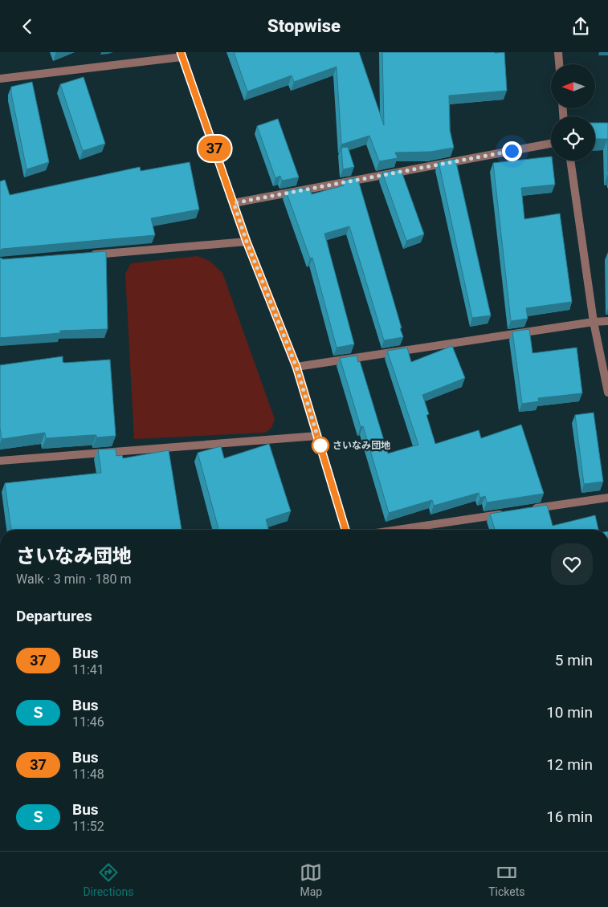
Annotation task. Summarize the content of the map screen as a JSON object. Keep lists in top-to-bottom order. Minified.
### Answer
{"places":["さいなみ団地"],"lines":["bus line 37"],"north":"left","page":{"header":"Stopwise","on_map":"37","heading":[["さいなみ団地","Walk · 3 min · 180 m"],"Departures"],"list":[{"mark":"37","name":"Bus","note":"11:41","value":"5 min"},{"mark":"Ｓ","name":"Bus","note":"11:46","value":"10 min"},{"mark":"37","name":"Bus","note":"11:48","value":"12 min"},{"mark":"Ｓ","name":"Bus","note":"11:52","value":"16 min"}],"tabs":["Directions","Map","Tickets"]}}
